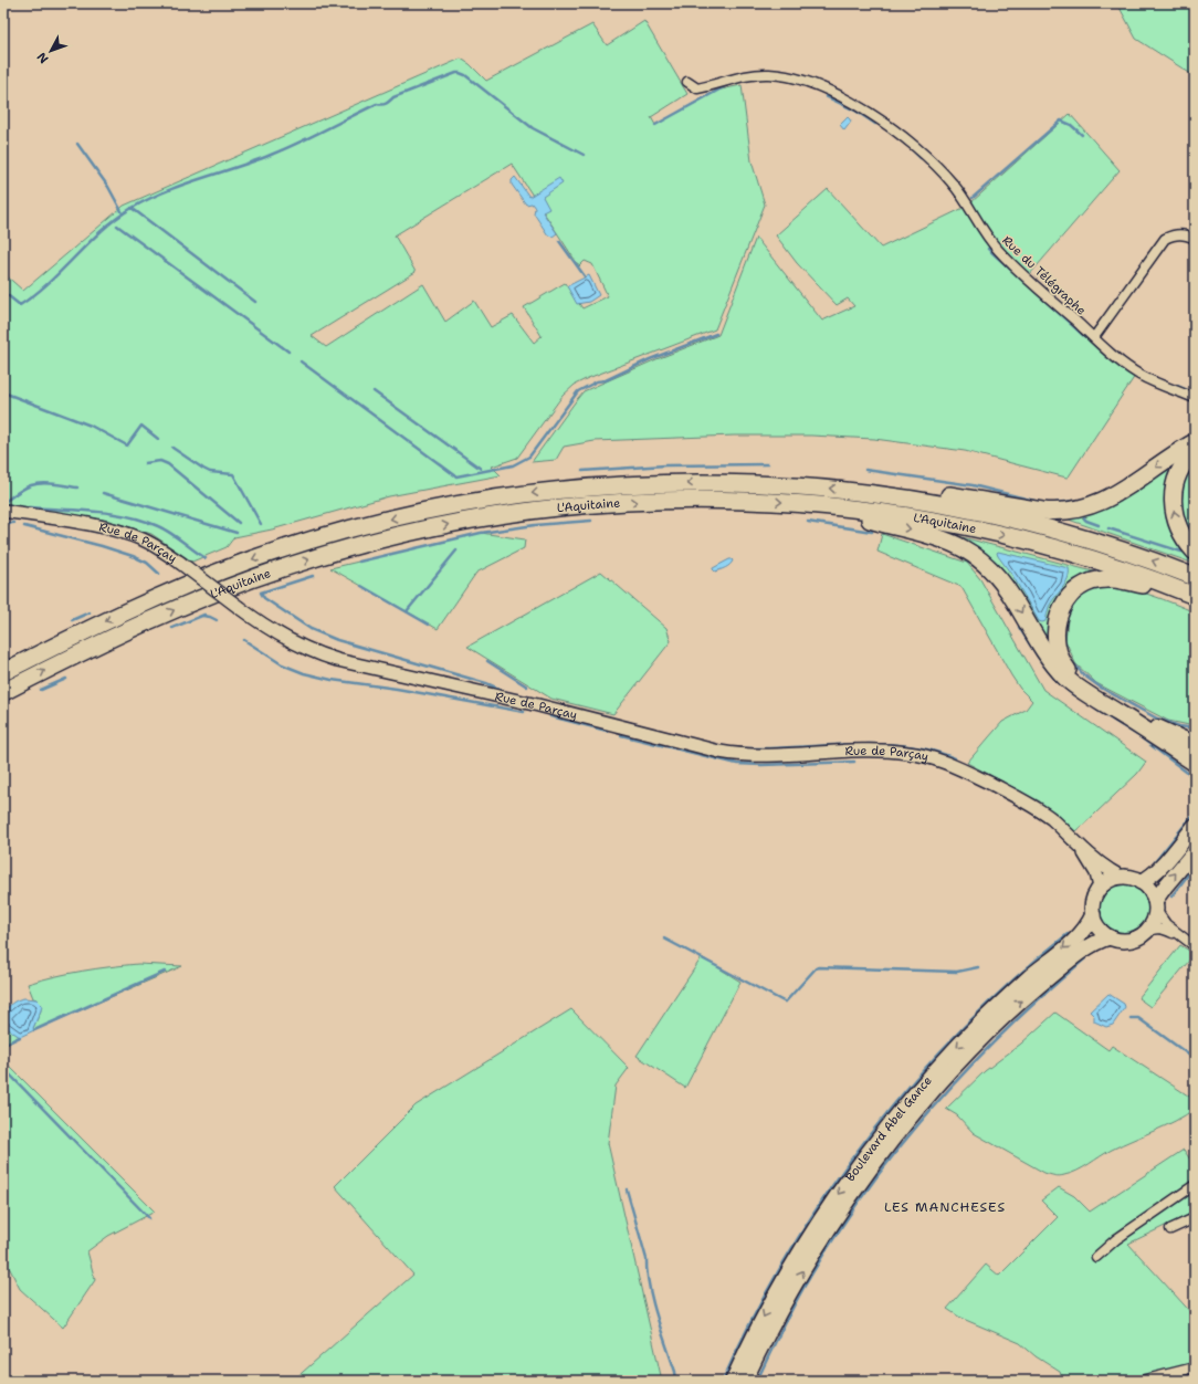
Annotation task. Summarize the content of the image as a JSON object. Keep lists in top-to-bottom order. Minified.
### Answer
{"streets":{"highway":["L'Aquitaine"],"main road":["Boulevard Abel Gance"],"street":["Rue du Télégraphe","Rue de Parçay"]},"crossings":[["Rue de Parçay","Boulevard Abel Gance"]],"districts":["LES MANCHESES"],"north":"bottom left"}
